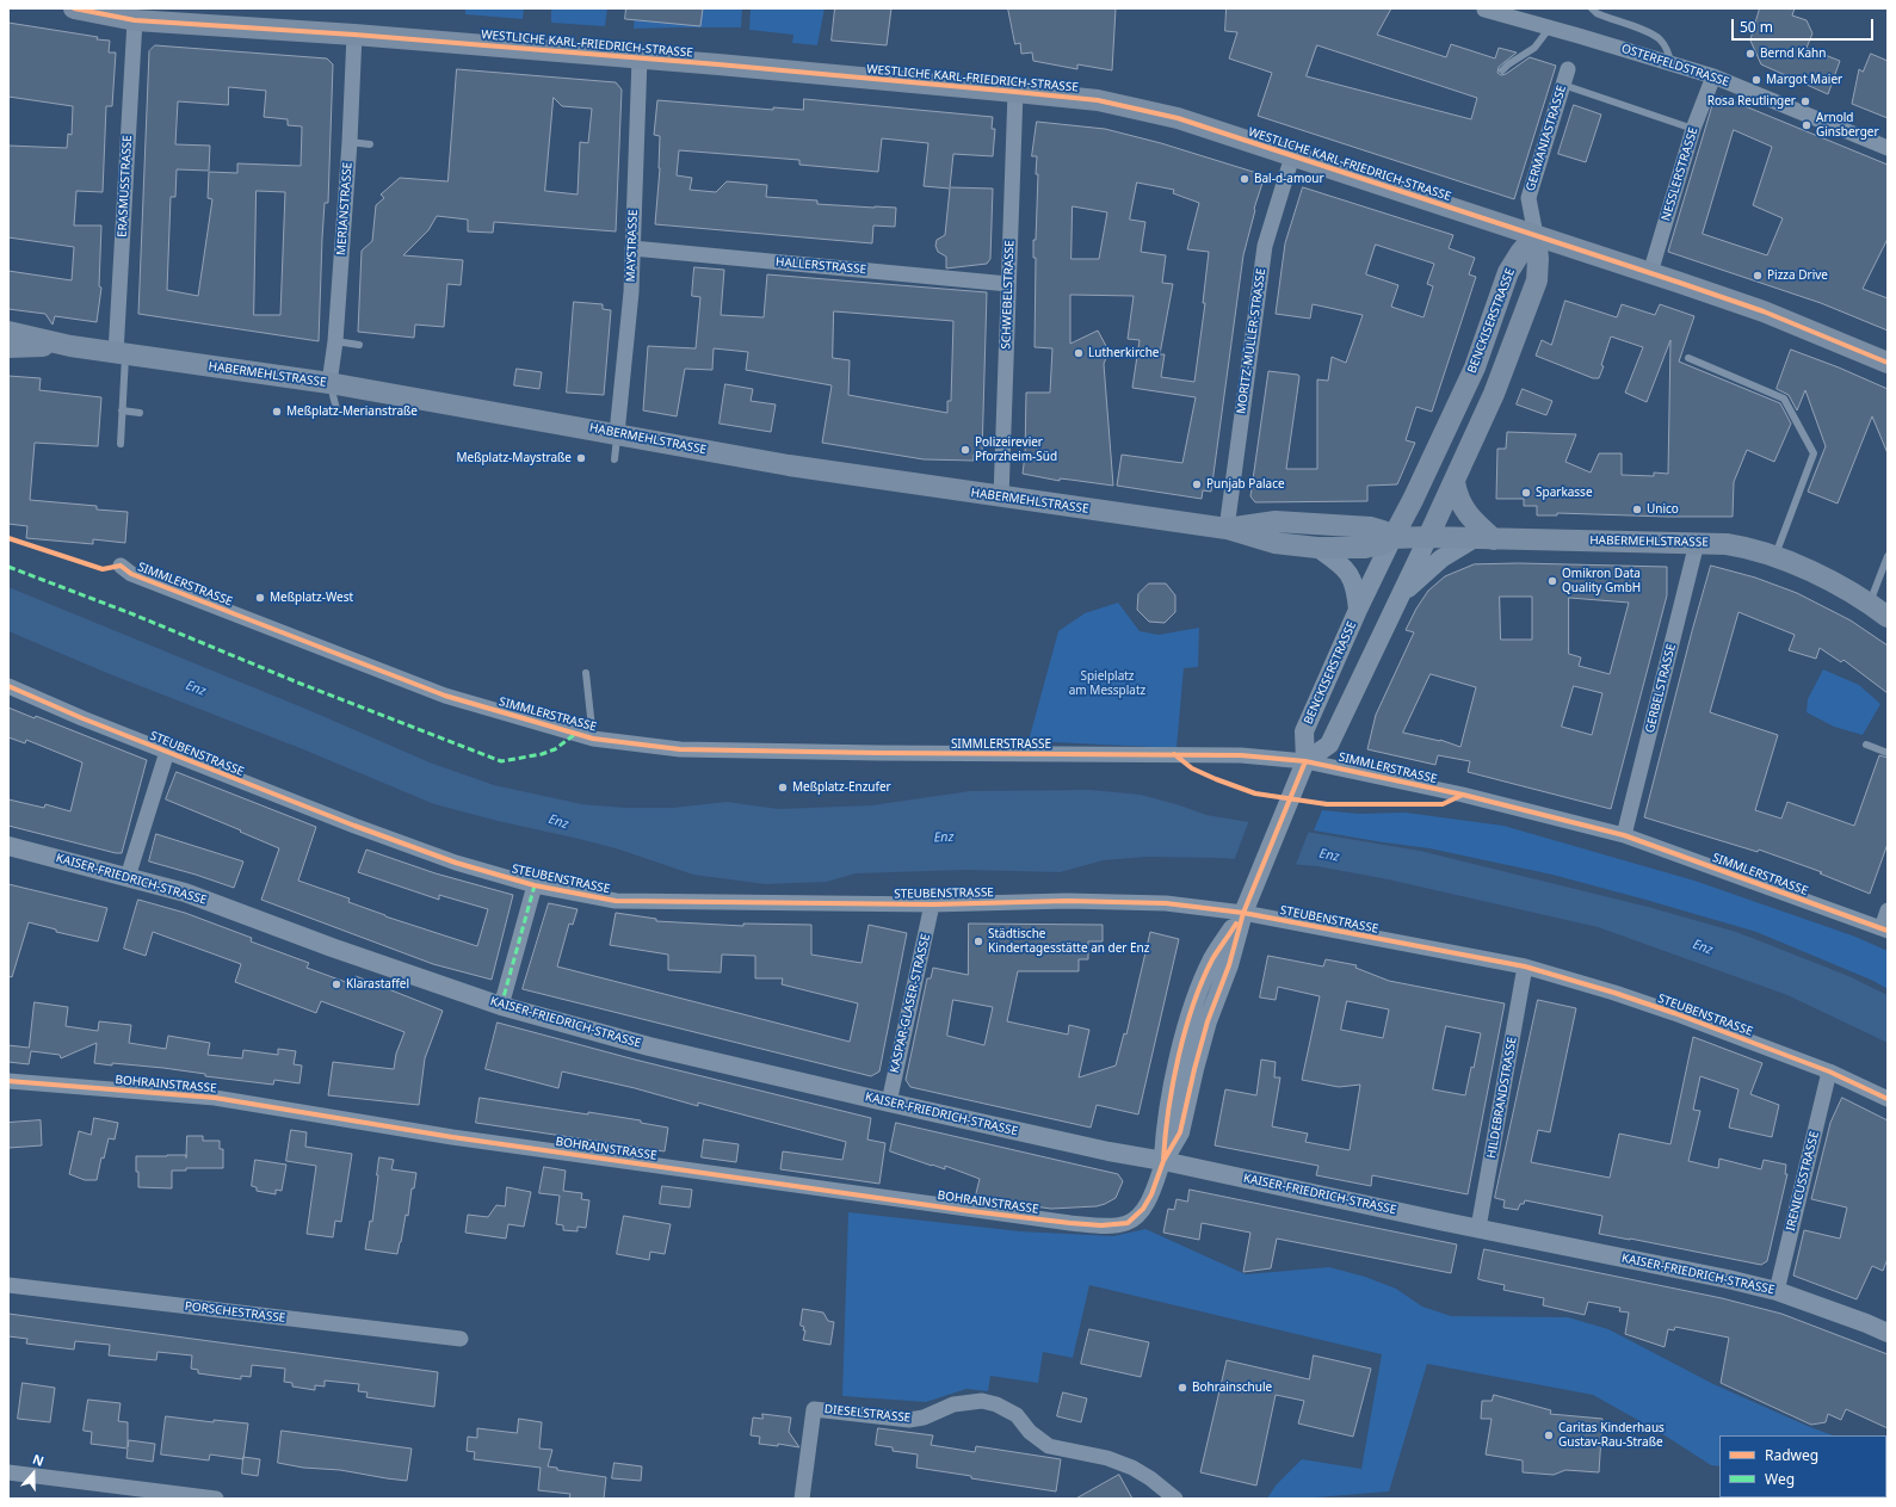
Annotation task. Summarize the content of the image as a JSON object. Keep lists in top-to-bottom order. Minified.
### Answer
{"streets":{"main road":["WESTLICHE KARL-FRIEDRICH-STRASSE","BENCKISERSTRASSE","HABERMEHLSTRASSE"],"street":["OSTERFELDSTRASSE","GERMANIASTRASSE","NESSLERSTRASSE","ERASMUSSTRASSE","MERIANSTRASSE","MAYSTRASSE","HALLERSTRASSE","SCHWEBELSTRASSE","MORITZ-MÜLLER-STRASSE","SIMMLERSTRASSE","GERBELSTRASSE","STEUBENSTRASSE","KAISER-FRIEDRICH-STRASSE","KASPAR-GLASER-STRASSE","BOHRAINSTRASSE","HILDEBRANDSTRASSE","IRENICUSSTRASSE","PORSCHESTRASSE","DIESELSTRASSE"]},"crossings":[["WESTLICHE KARL-FRIEDRICH-STRASSE","GERMANIASTRASSE"],["WESTLICHE KARL-FRIEDRICH-STRASSE","NESSLERSTRASSE"],["WESTLICHE KARL-FRIEDRICH-STRASSE","ERASMUSSTRASSE"],["WESTLICHE KARL-FRIEDRICH-STRASSE","MERIANSTRASSE"],["WESTLICHE KARL-FRIEDRICH-STRASSE","MAYSTRASSE"],["WESTLICHE KARL-FRIEDRICH-STRASSE","SCHWEBELSTRASSE"],["WESTLICHE KARL-FRIEDRICH-STRASSE","BENCKISERSTRASSE"],["WESTLICHE KARL-FRIEDRICH-STRASSE","MORITZ-MÜLLER-STRASSE"],["OSTERFELDSTRASSE","NESSLERSTRASSE"],["GERMANIASTRASSE","BENCKISERSTRASSE"],["ERASMUSSTRASSE","HABERMEHLSTRASSE"],["MERIANSTRASSE","HABERMEHLSTRASSE"],["MAYSTRASSE","HALLERSTRASSE"],["MAYSTRASSE","HABERMEHLSTRASSE"],["HALLERSTRASSE","SCHWEBELSTRASSE"],["SCHWEBELSTRASSE","HABERMEHLSTRASSE"],["BENCKISERSTRASSE","HABERMEHLSTRASSE"],["BENCKISERSTRASSE","SIMMLERSTRASSE"],["MORITZ-MÜLLER-STRASSE","HABERMEHLSTRASSE"],["HABERMEHLSTRASSE","GERBELSTRASSE"],["SIMMLERSTRASSE","GERBELSTRASSE"],["STEUBENSTRASSE","KAISER-FRIEDRICH-STRASSE"],["STEUBENSTRASSE","KASPAR-GLASER-STRASSE"],["STEUBENSTRASSE","HILDEBRANDSTRASSE"],["STEUBENSTRASSE","IRENICUSSTRASSE"],["KAISER-FRIEDRICH-STRASSE","KASPAR-GLASER-STRASSE"],["KAISER-FRIEDRICH-STRASSE","BOHRAINSTRASSE"],["KAISER-FRIEDRICH-STRASSE","HILDEBRANDSTRASSE"],["KAISER-FRIEDRICH-STRASSE","IRENICUSSTRASSE"]],"water":["Enz"],"parks":["Spielplatz am Messplatz"],"places":["Bernd Kahn","Margot Maier","Rosa Reutlinger","Arnold Ginsberger","Bal-d-amour","Pizza Drive","Lutherkirche","Meßplatz-Merianstraße","Polizeirevier Pforzheim-Süd","Meßplatz-Maystraße","Punjab Palace","Sparkasse","Unico","Omikron Data Quality GmbH","Meßplatz-West","Meßplatz-Enzufer","Städtische Kindertagesstätte an der Enz","Klarastaffel","Bohrainschule","Caritas Kinderhaus Gustav-Rau-Straße"],"legend":["Radweg","Weg"],"scale_bar":"50 m","north":"top"}
